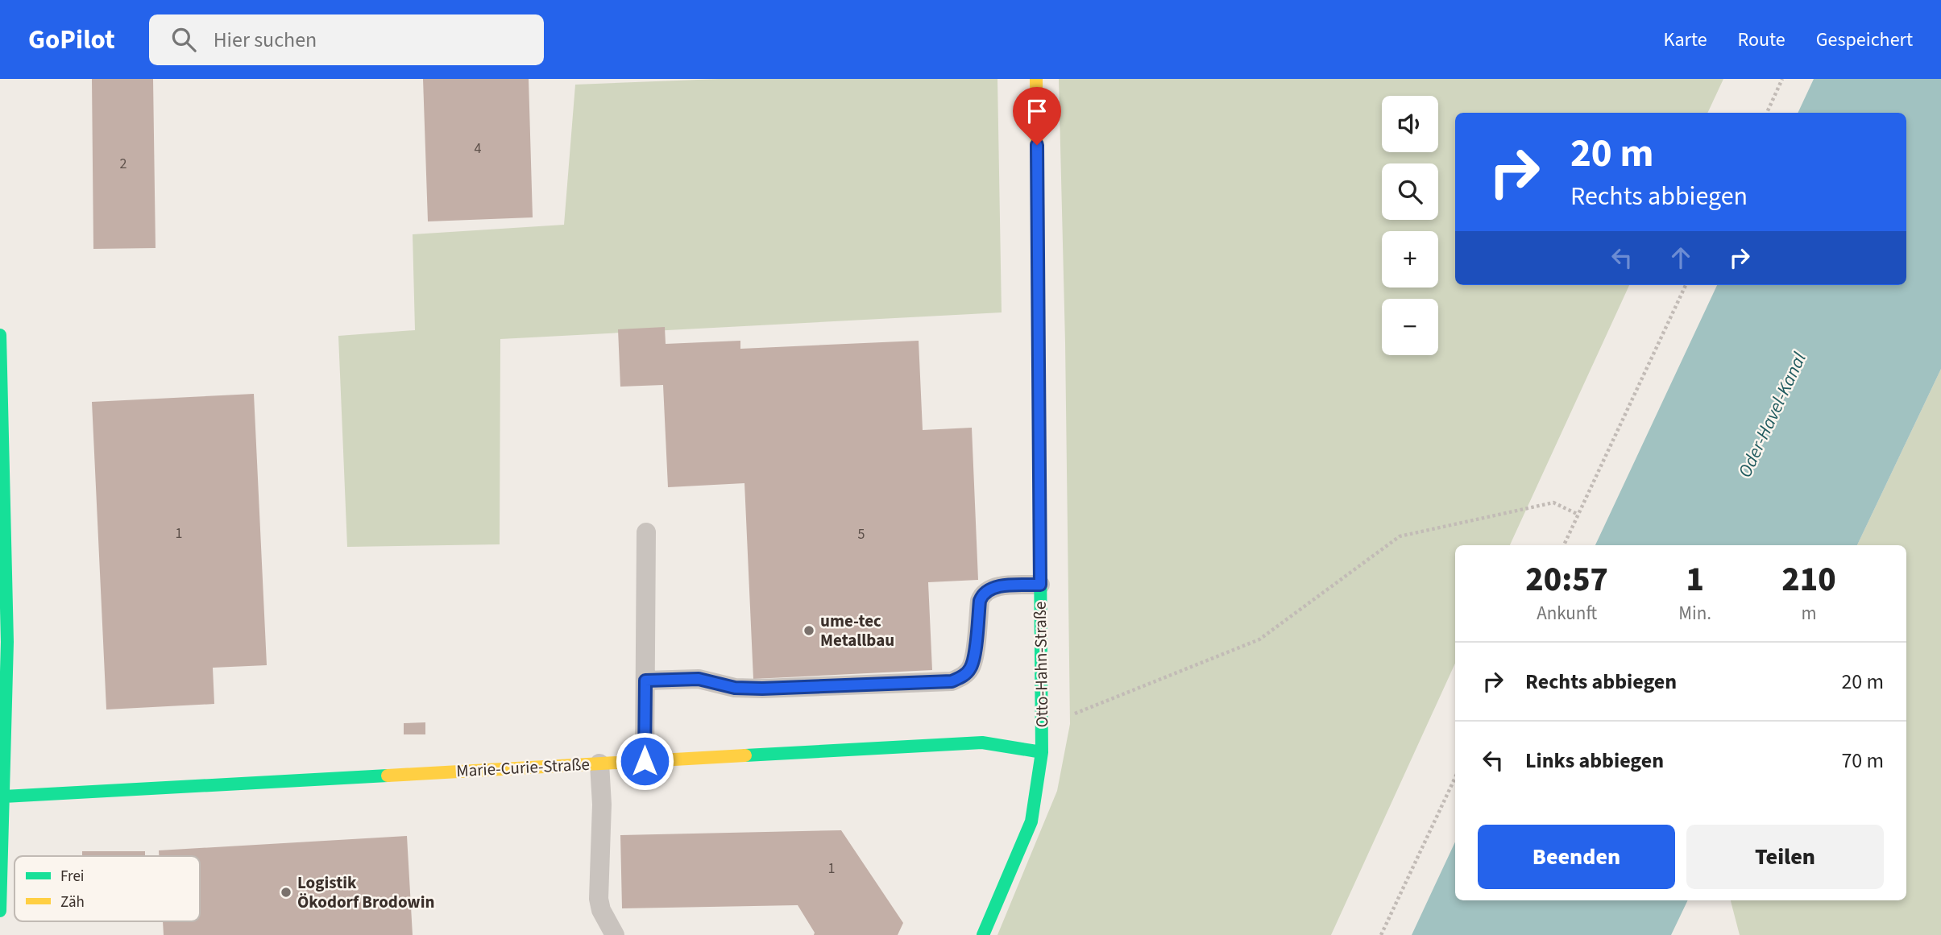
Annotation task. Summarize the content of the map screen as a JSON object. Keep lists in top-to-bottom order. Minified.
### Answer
{"streets":{"street":["Otto-Hahn-Straße","Marie-Curie-Straße"]},"crossings":[["Otto-Hahn-Straße","Marie-Curie-Straße"]],"water":["Oder-Havel-Kanal"],"places":["ume-tec Metallbau","Logistik Ökodorf Brodowin"],"house_numbers":["4","2","1","5","1"],"legend":["Frei","Zäh"],"page":{"header":"GoPilot","search":"Hier suchen","nav":["Karte","Route","Gespeichert"],"map_buttons":["+","−"],"turn":["20 m","Rechts abbiegen"],"eta":["20:57","Ankunft","1","Min.","210","m"],"list":[{"name":"Rechts abbiegen","value":"20 m"},{"name":"Links abbiegen","value":"70 m"}],"buttons":["Beenden","Teilen"]}}
